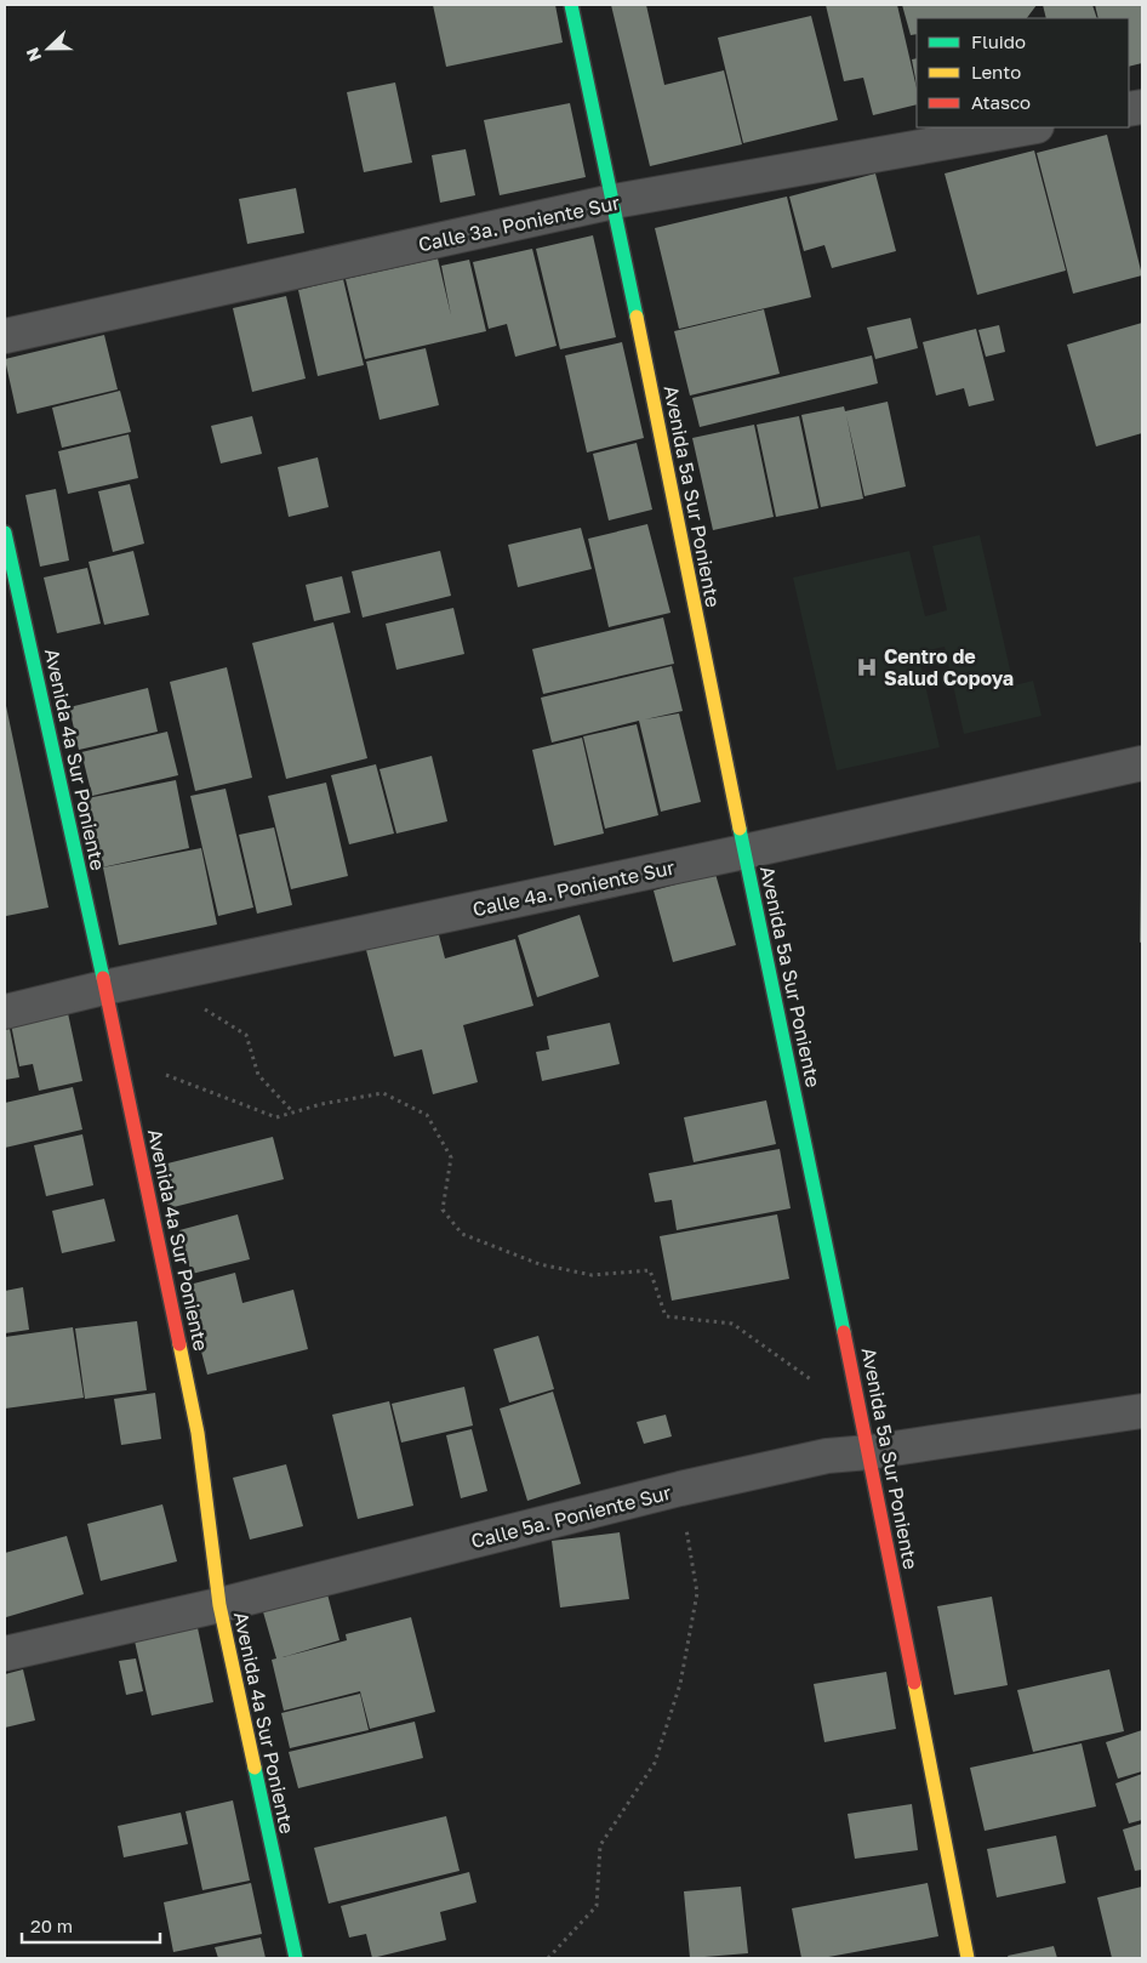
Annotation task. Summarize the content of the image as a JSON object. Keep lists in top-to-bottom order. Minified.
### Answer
{"streets":{"street":["Calle 3a. Poniente Sur","Avenida 5a Sur Poniente","Avenida 4a Sur Poniente","Calle 4a. Poniente Sur","Calle 5a. Poniente Sur"]},"crossings":[["Calle 3a. Poniente Sur","Avenida 5a Sur Poniente"],["Avenida 5a Sur Poniente","Calle 4a. Poniente Sur"],["Avenida 5a Sur Poniente","Calle 5a. Poniente Sur"],["Avenida 4a Sur Poniente","Calle 4a. Poniente Sur"],["Avenida 4a Sur Poniente","Calle 5a. Poniente Sur"]],"places":{"hospital":["Centro de Salud Copoya"]},"legend":["Fluido","Lento","Atasco"],"scale_bar":"20 m","north":"left"}
